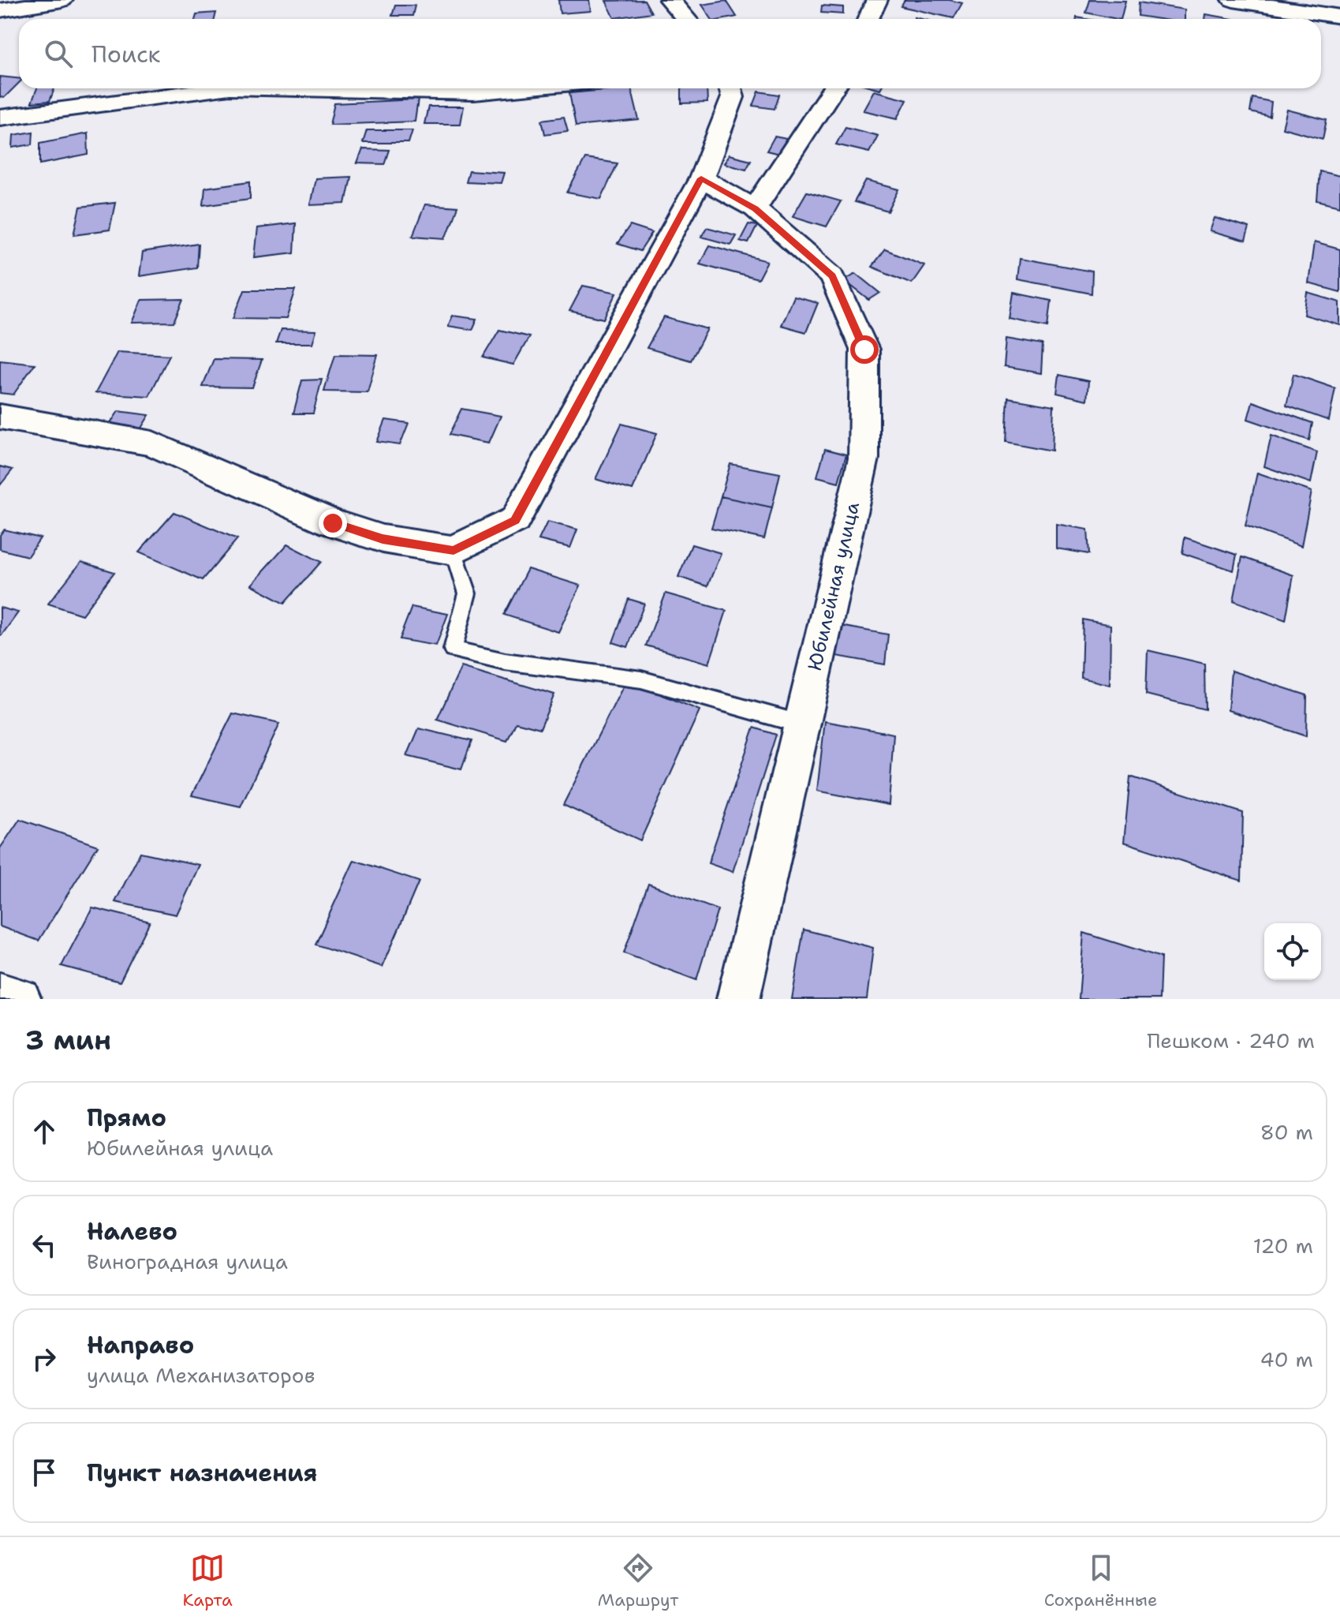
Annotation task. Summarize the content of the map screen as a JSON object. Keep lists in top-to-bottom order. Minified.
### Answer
{"streets":{"street":["Юбилейная улица"]},"page":{"search":"Поиск","heading":["3 мин","Пешком · 240 m"],"list":[["Прямо","Юбилейная улица","80 m"],["Налево","Виноградная улица","120 m"],["Направо","улица Механизаторов","40 m"],"Пункт назначения"],"nav":["Карта","Маршрут","Сохранённые"]}}
